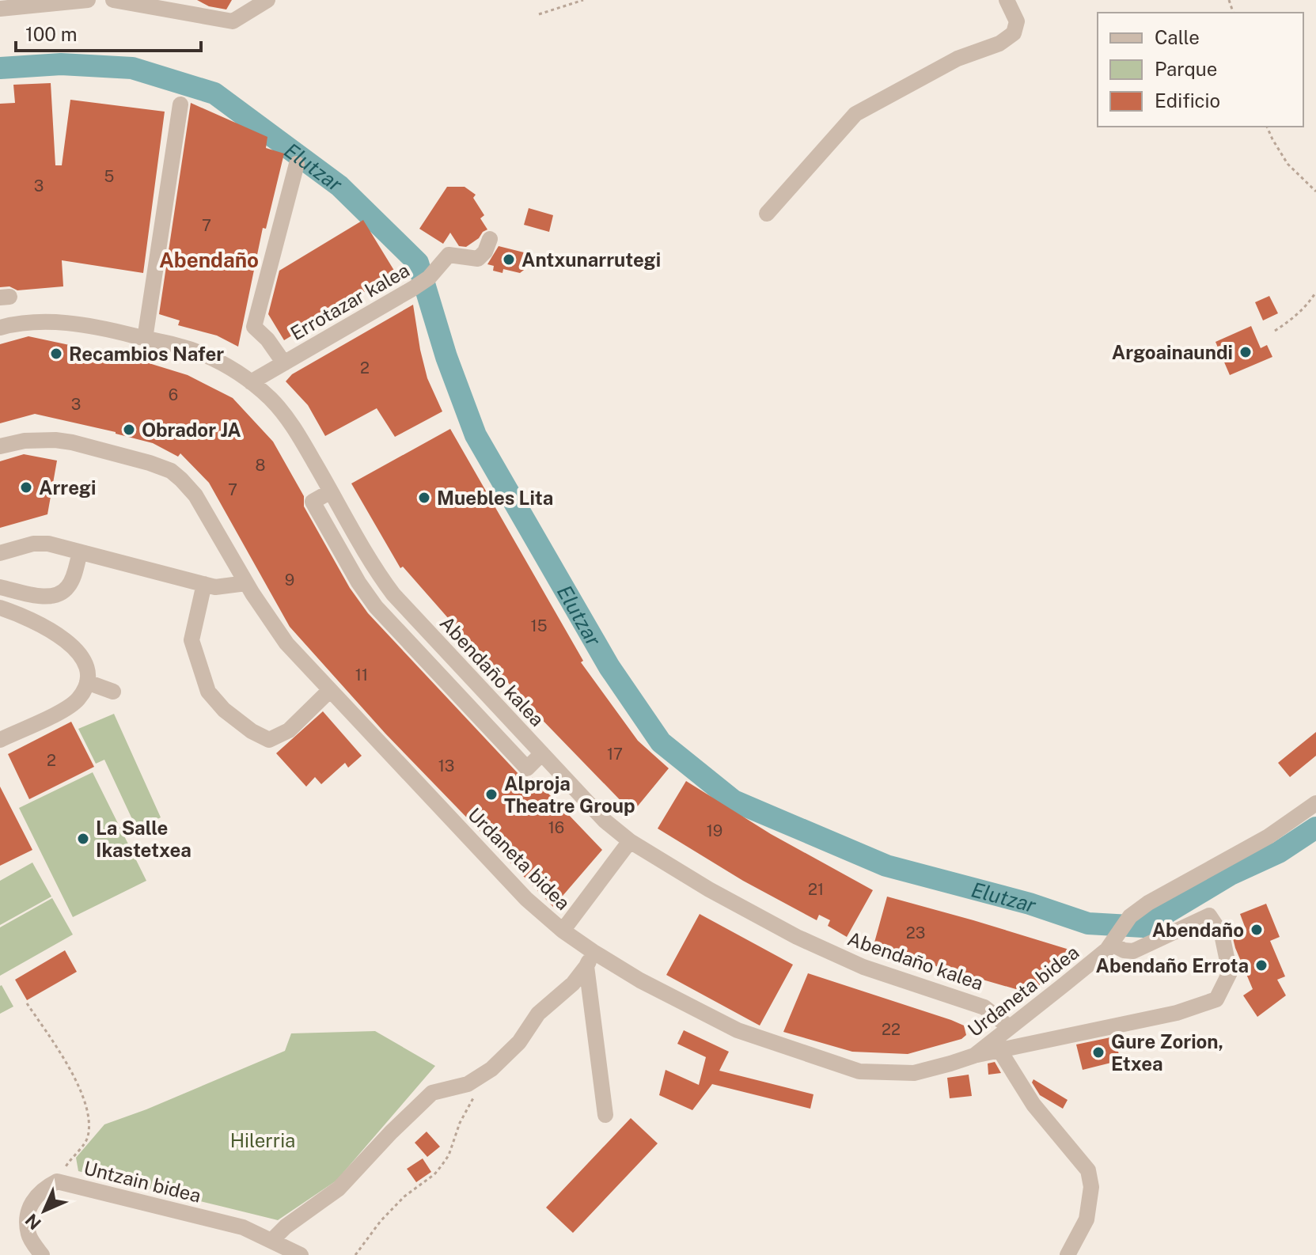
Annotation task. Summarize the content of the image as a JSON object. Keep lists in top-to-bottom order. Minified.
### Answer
{"streets":{"street":["Errotazar kalea","Abendaño kalea","Urdaneta bidea","Untzain bidea"]},"crossings":[["Errotazar kalea","Abendaño kalea"],["Abendaño kalea","Urdaneta bidea"]],"districts":["Abendaño"],"water":["Elutzar"],"parks":["Hilerria"],"places":["Antxunarrutegi","Argoainaundi","Recambios Nafer","Obrador JA","Arregi","Muebles Lita","Alproja Theatre Group","La Salle Ikastetxea","Abendaño","Abendaño Errota","Gure Zorion, Etxea"],"house_numbers":["5","3","7","2","6","3","8","7","9","15","11","17","2","13","16","19","21","23","22"],"legend":["Calle","Parque","Edificio"],"scale_bar":"100 m","north":"bottom left"}
